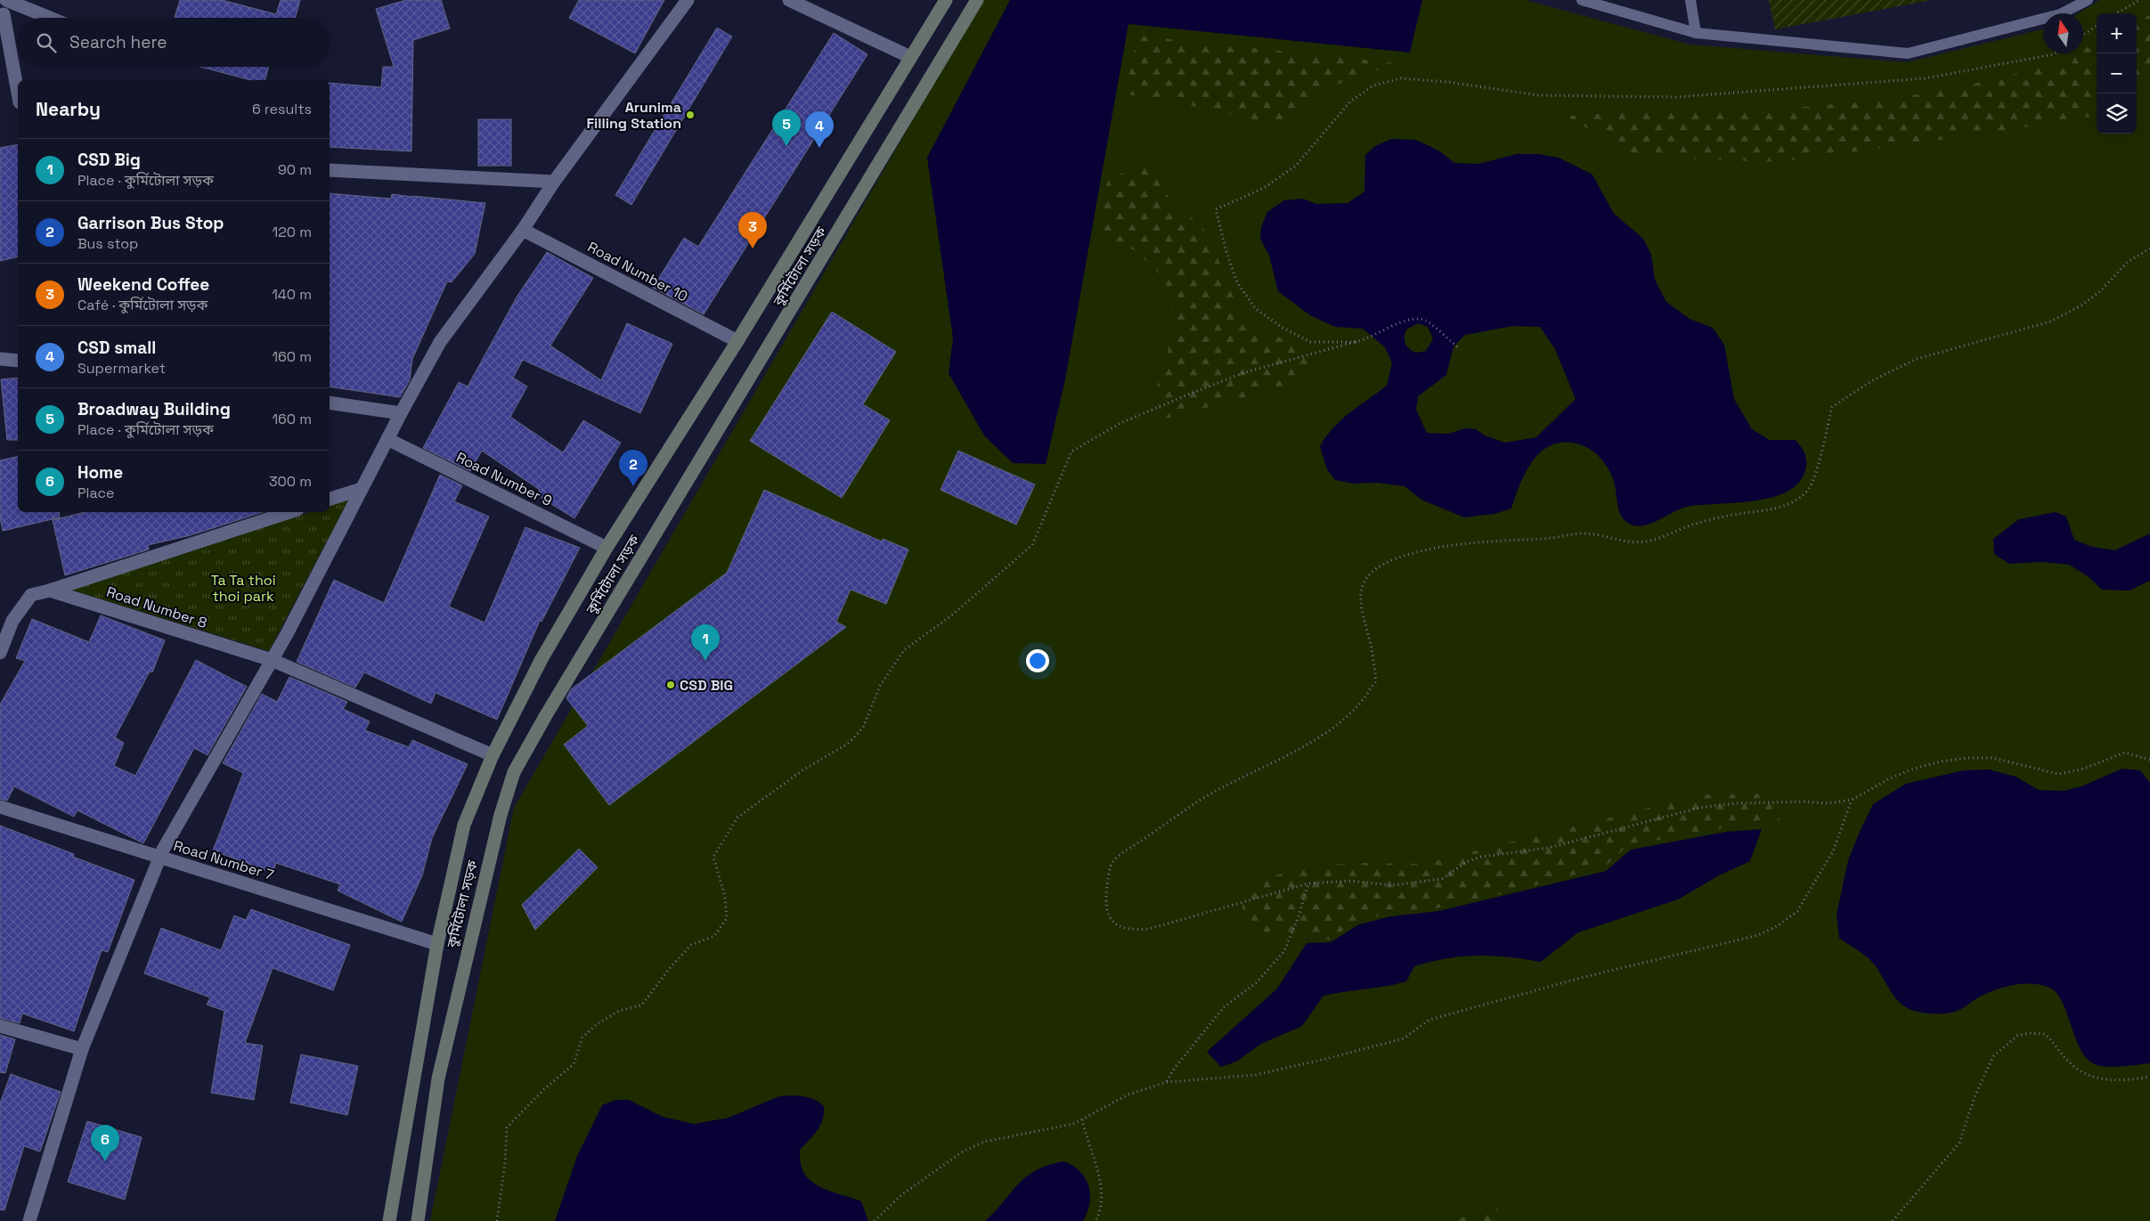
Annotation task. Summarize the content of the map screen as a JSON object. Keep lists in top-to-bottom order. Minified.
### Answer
{"streets":{"main road":["কুর্মিটোলা সড়ক"],"street":["Road Number 10","Road Number 9","Road Number 8","Road Number 7"]},"crossings":[["কুর্মিটোলা সড়ক","Road Number 10"],["কুর্মিটোলা সড়ক","Road Number 9"],["কুর্মিটোলা সড়ক","Road Number 8"],["কুর্মিটোলা সড়ক","Road Number 7"]],"parks":["Ta Ta thoi thoi park"],"places":["Arunima Filling Station","CSD BIG"],"north":"top","page":{"map_buttons":["+","−"],"search":"Search here","heading":["Nearby","6 results"],"pins":["5","4","3","2","1","6"],"list":[{"mark":"1","name":"CSD Big","note":"Place · কুর্মিটোলা সড়ক","value":"90 m"},{"mark":"2","name":"Garrison Bus Stop","note":"Bus stop","value":"120 m"},{"mark":"3","name":"Weekend Coffee","note":"Café · কুর্মিটোলা সড়ক","value":"140 m"},{"mark":"4","name":"CSD small","note":"Supermarket","value":"160 m"},{"mark":"5","name":"Broadway Building","note":"Place · কুর্মিটোলা সড়ক","value":"160 m"},{"mark":"6","name":"Home","note":"Place","value":"300 m"}]}}
